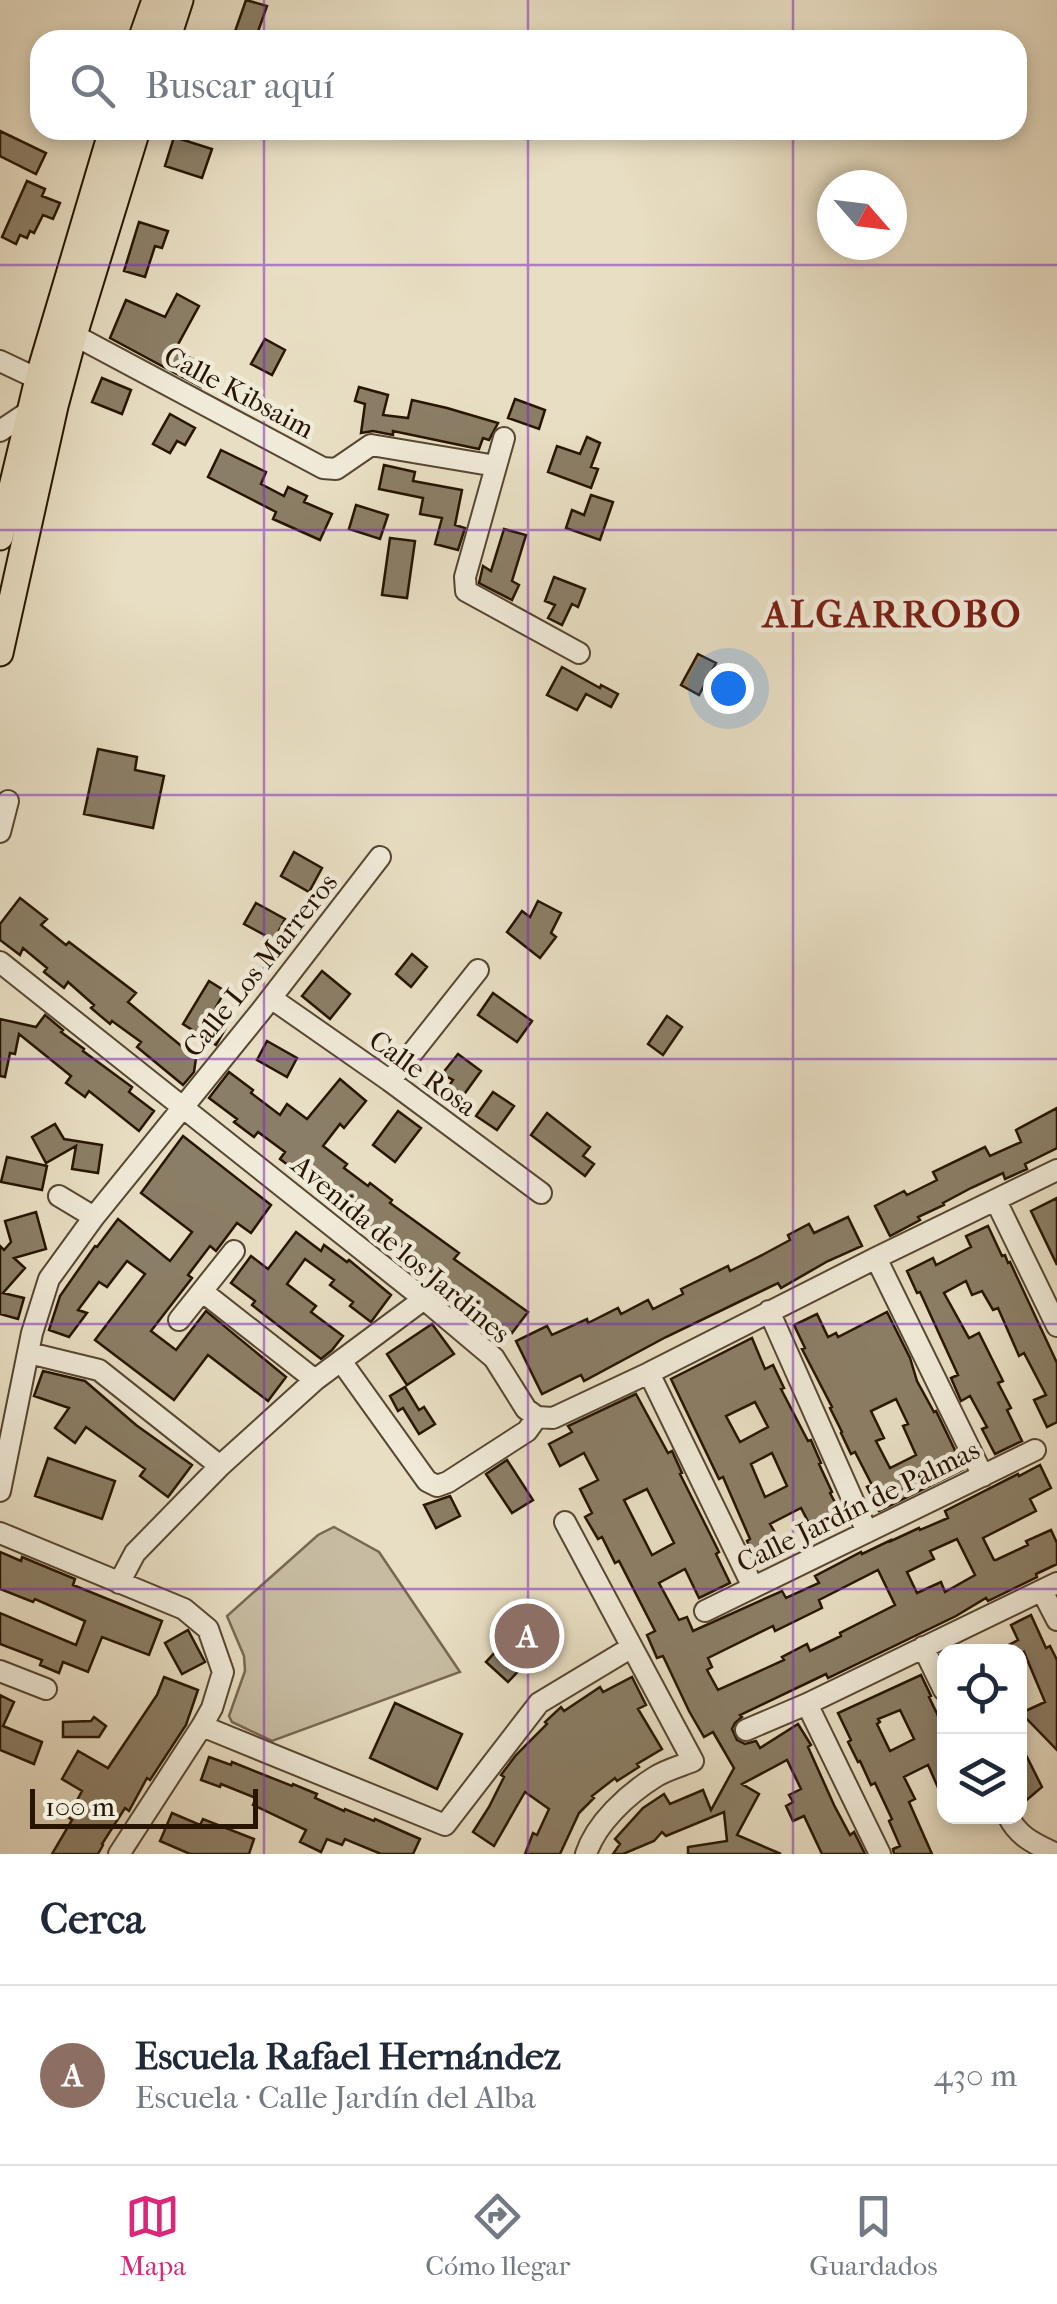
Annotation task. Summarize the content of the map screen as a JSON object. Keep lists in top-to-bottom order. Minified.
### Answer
{"streets":{"street":["Calle Kibsaim","Calle Los Marreros","Calle Rosa","Avenida de los Jardines","Calle Jardín de Palmas"]},"crossings":[["Calle Los Marreros","Calle Rosa"],["Calle Los Marreros","Avenida de los Jardines"]],"districts":["ALGARROBO"],"scale_bar":"100 m","north":"bottom right","page":{"search":"Buscar aquí","pins":"A","scale":"100 m","heading":"Cerca","list":[{"mark":"A","name":"Escuela Rafael Hernández","note":"Escuela · Calle Jardín del Alba","value":"430 m"}],"nav":["Mapa","Cómo llegar","Guardados"]}}
